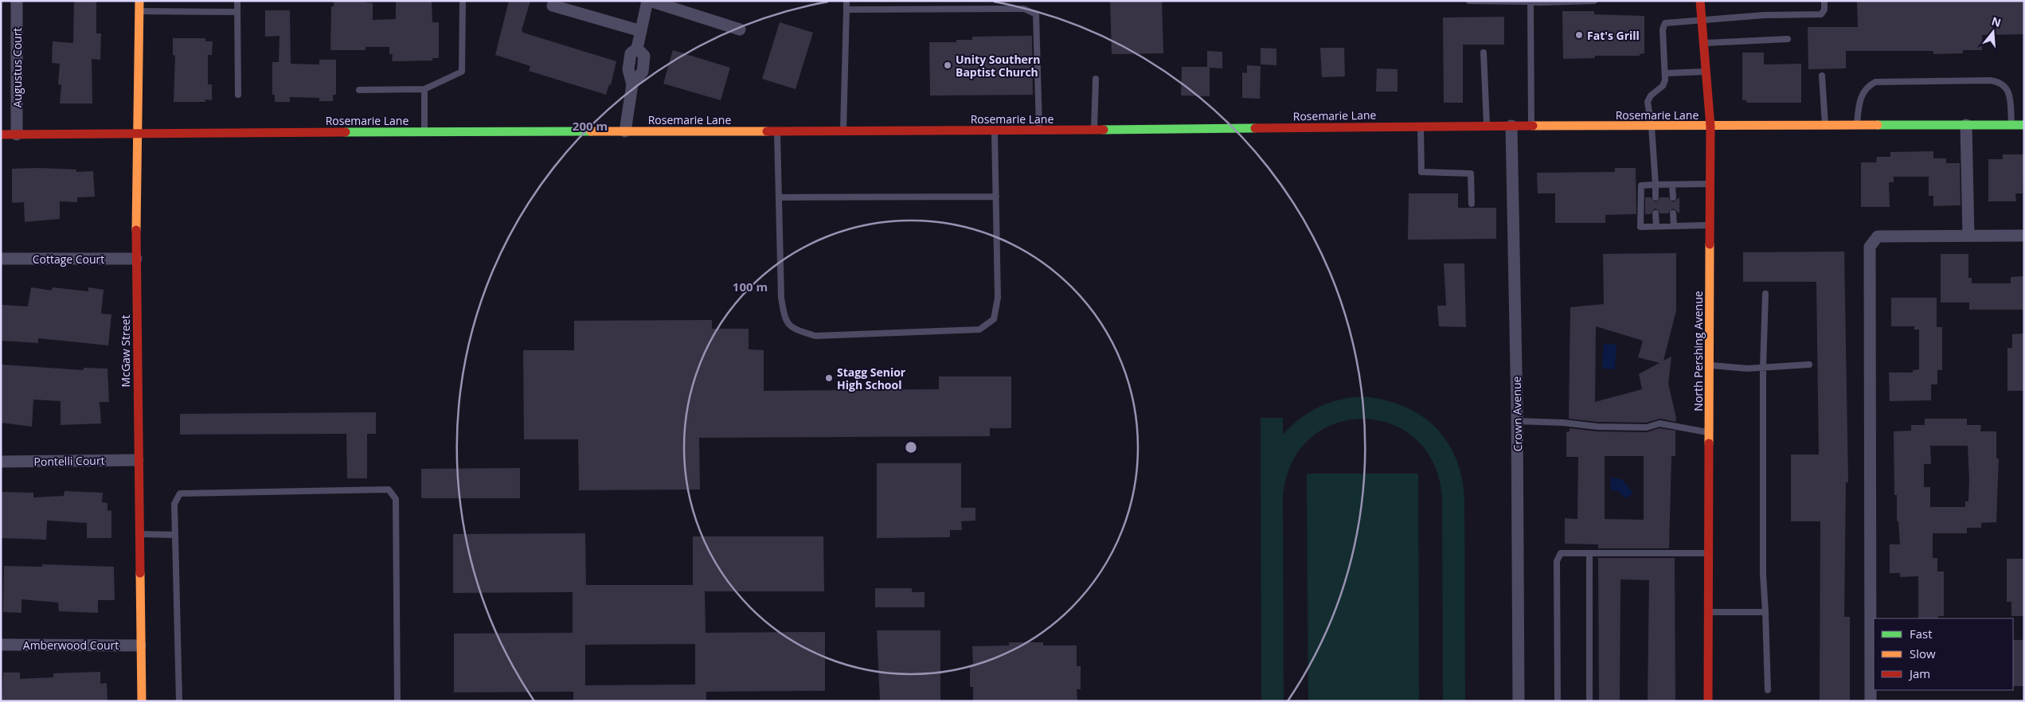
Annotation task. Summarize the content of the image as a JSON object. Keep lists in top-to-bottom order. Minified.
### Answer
{"streets":{"street":["Augustus Court","Rosemarie Lane","Cottage Court","McGaw Street","North Pershing Avenue","Crown Avenue","Pontelli Court","Amberwood Court"]},"crossings":[["Augustus Court","Rosemarie Lane"],["Rosemarie Lane","McGaw Street"],["Rosemarie Lane","North Pershing Avenue"],["Rosemarie Lane","Crown Avenue"],["Cottage Court","McGaw Street"],["McGaw Street","Pontelli Court"],["McGaw Street","Amberwood Court"]],"places":["Fat's Grill","Unity Southern Baptist Church","Stagg Senior High School"],"legend":["Fast","Slow","Jam"],"north":"top","rings":["200 m","100 m"]}
